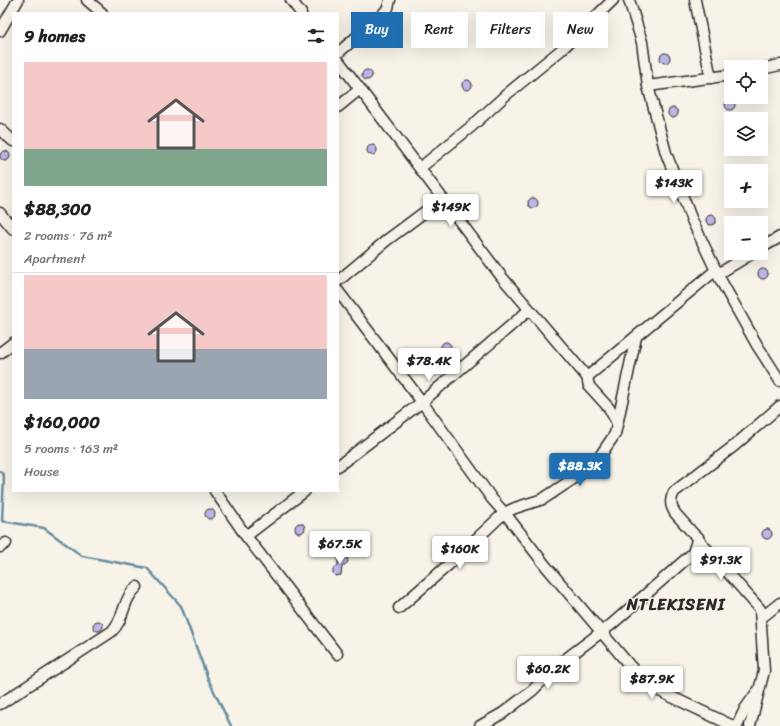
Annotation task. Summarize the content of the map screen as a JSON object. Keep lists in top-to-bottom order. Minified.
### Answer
{"districts":["NTLEKISENI"],"page":{"chip":["Buy","Rent","Filters","New"],"heading":"9 homes","map_buttons":["+","−"],"list":[{"name":"$88,300","note":"2 rooms · 76 m² · Apartment"},{"name":"$160,000","note":"5 rooms · 163 m² · House"}],"price":["$143K","$149K","$78.4K","$88.3K","$67.5K","$160K","$91.3K","$60.2K","$87.9K"]}}
